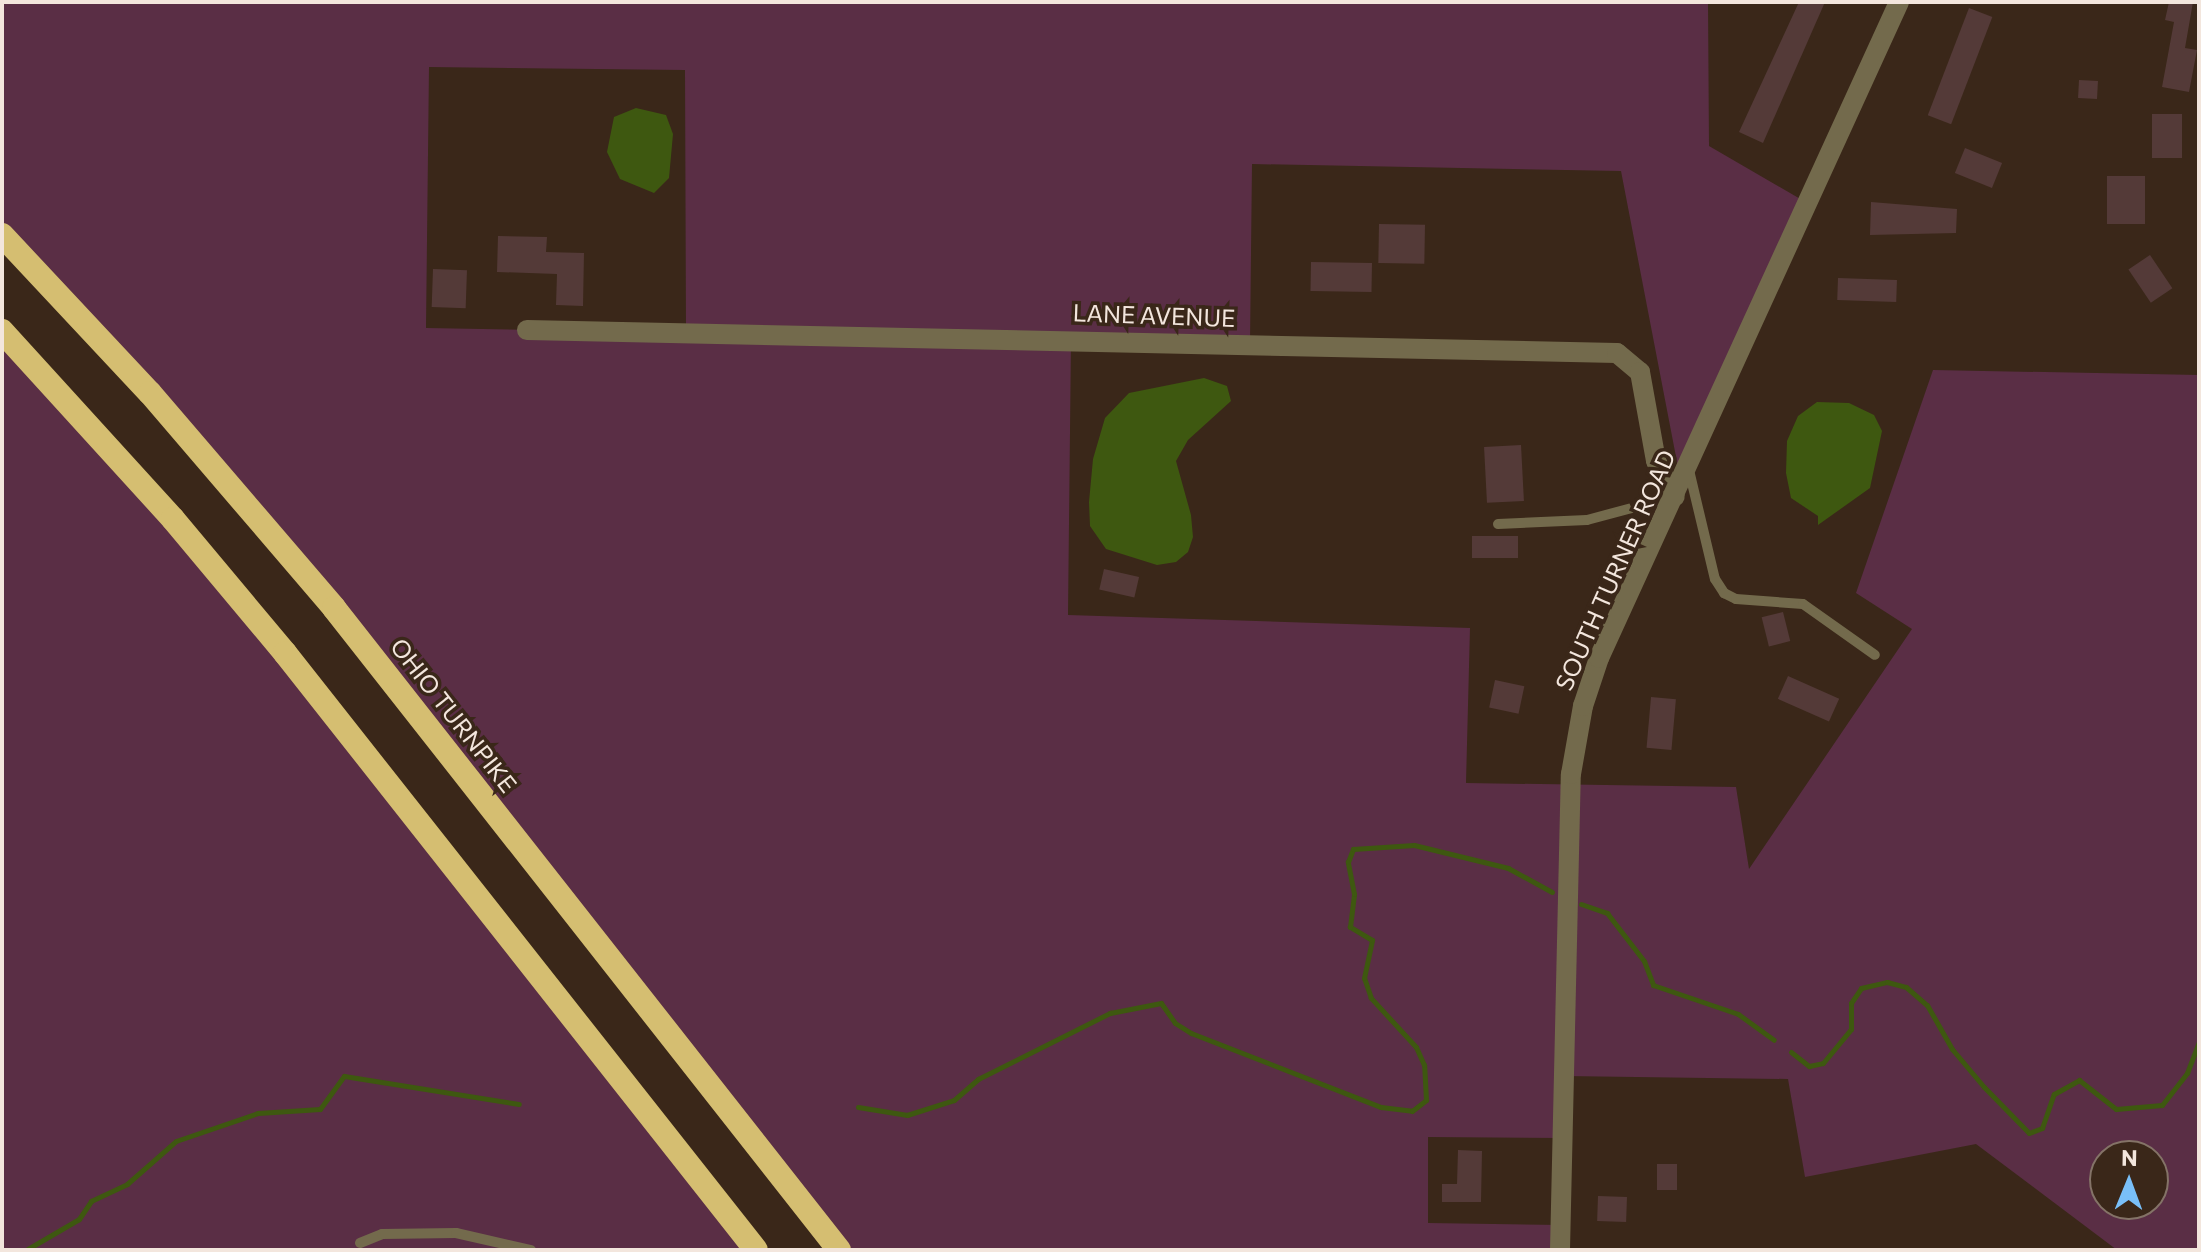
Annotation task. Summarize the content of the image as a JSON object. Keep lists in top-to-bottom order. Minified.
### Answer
{"streets":{"highway":["OHIO TURNPIKE"],"street":["LANE AVENUE","SOUTH TURNER ROAD"]},"crossings":[["LANE AVENUE","SOUTH TURNER ROAD"]],"north":"top"}
